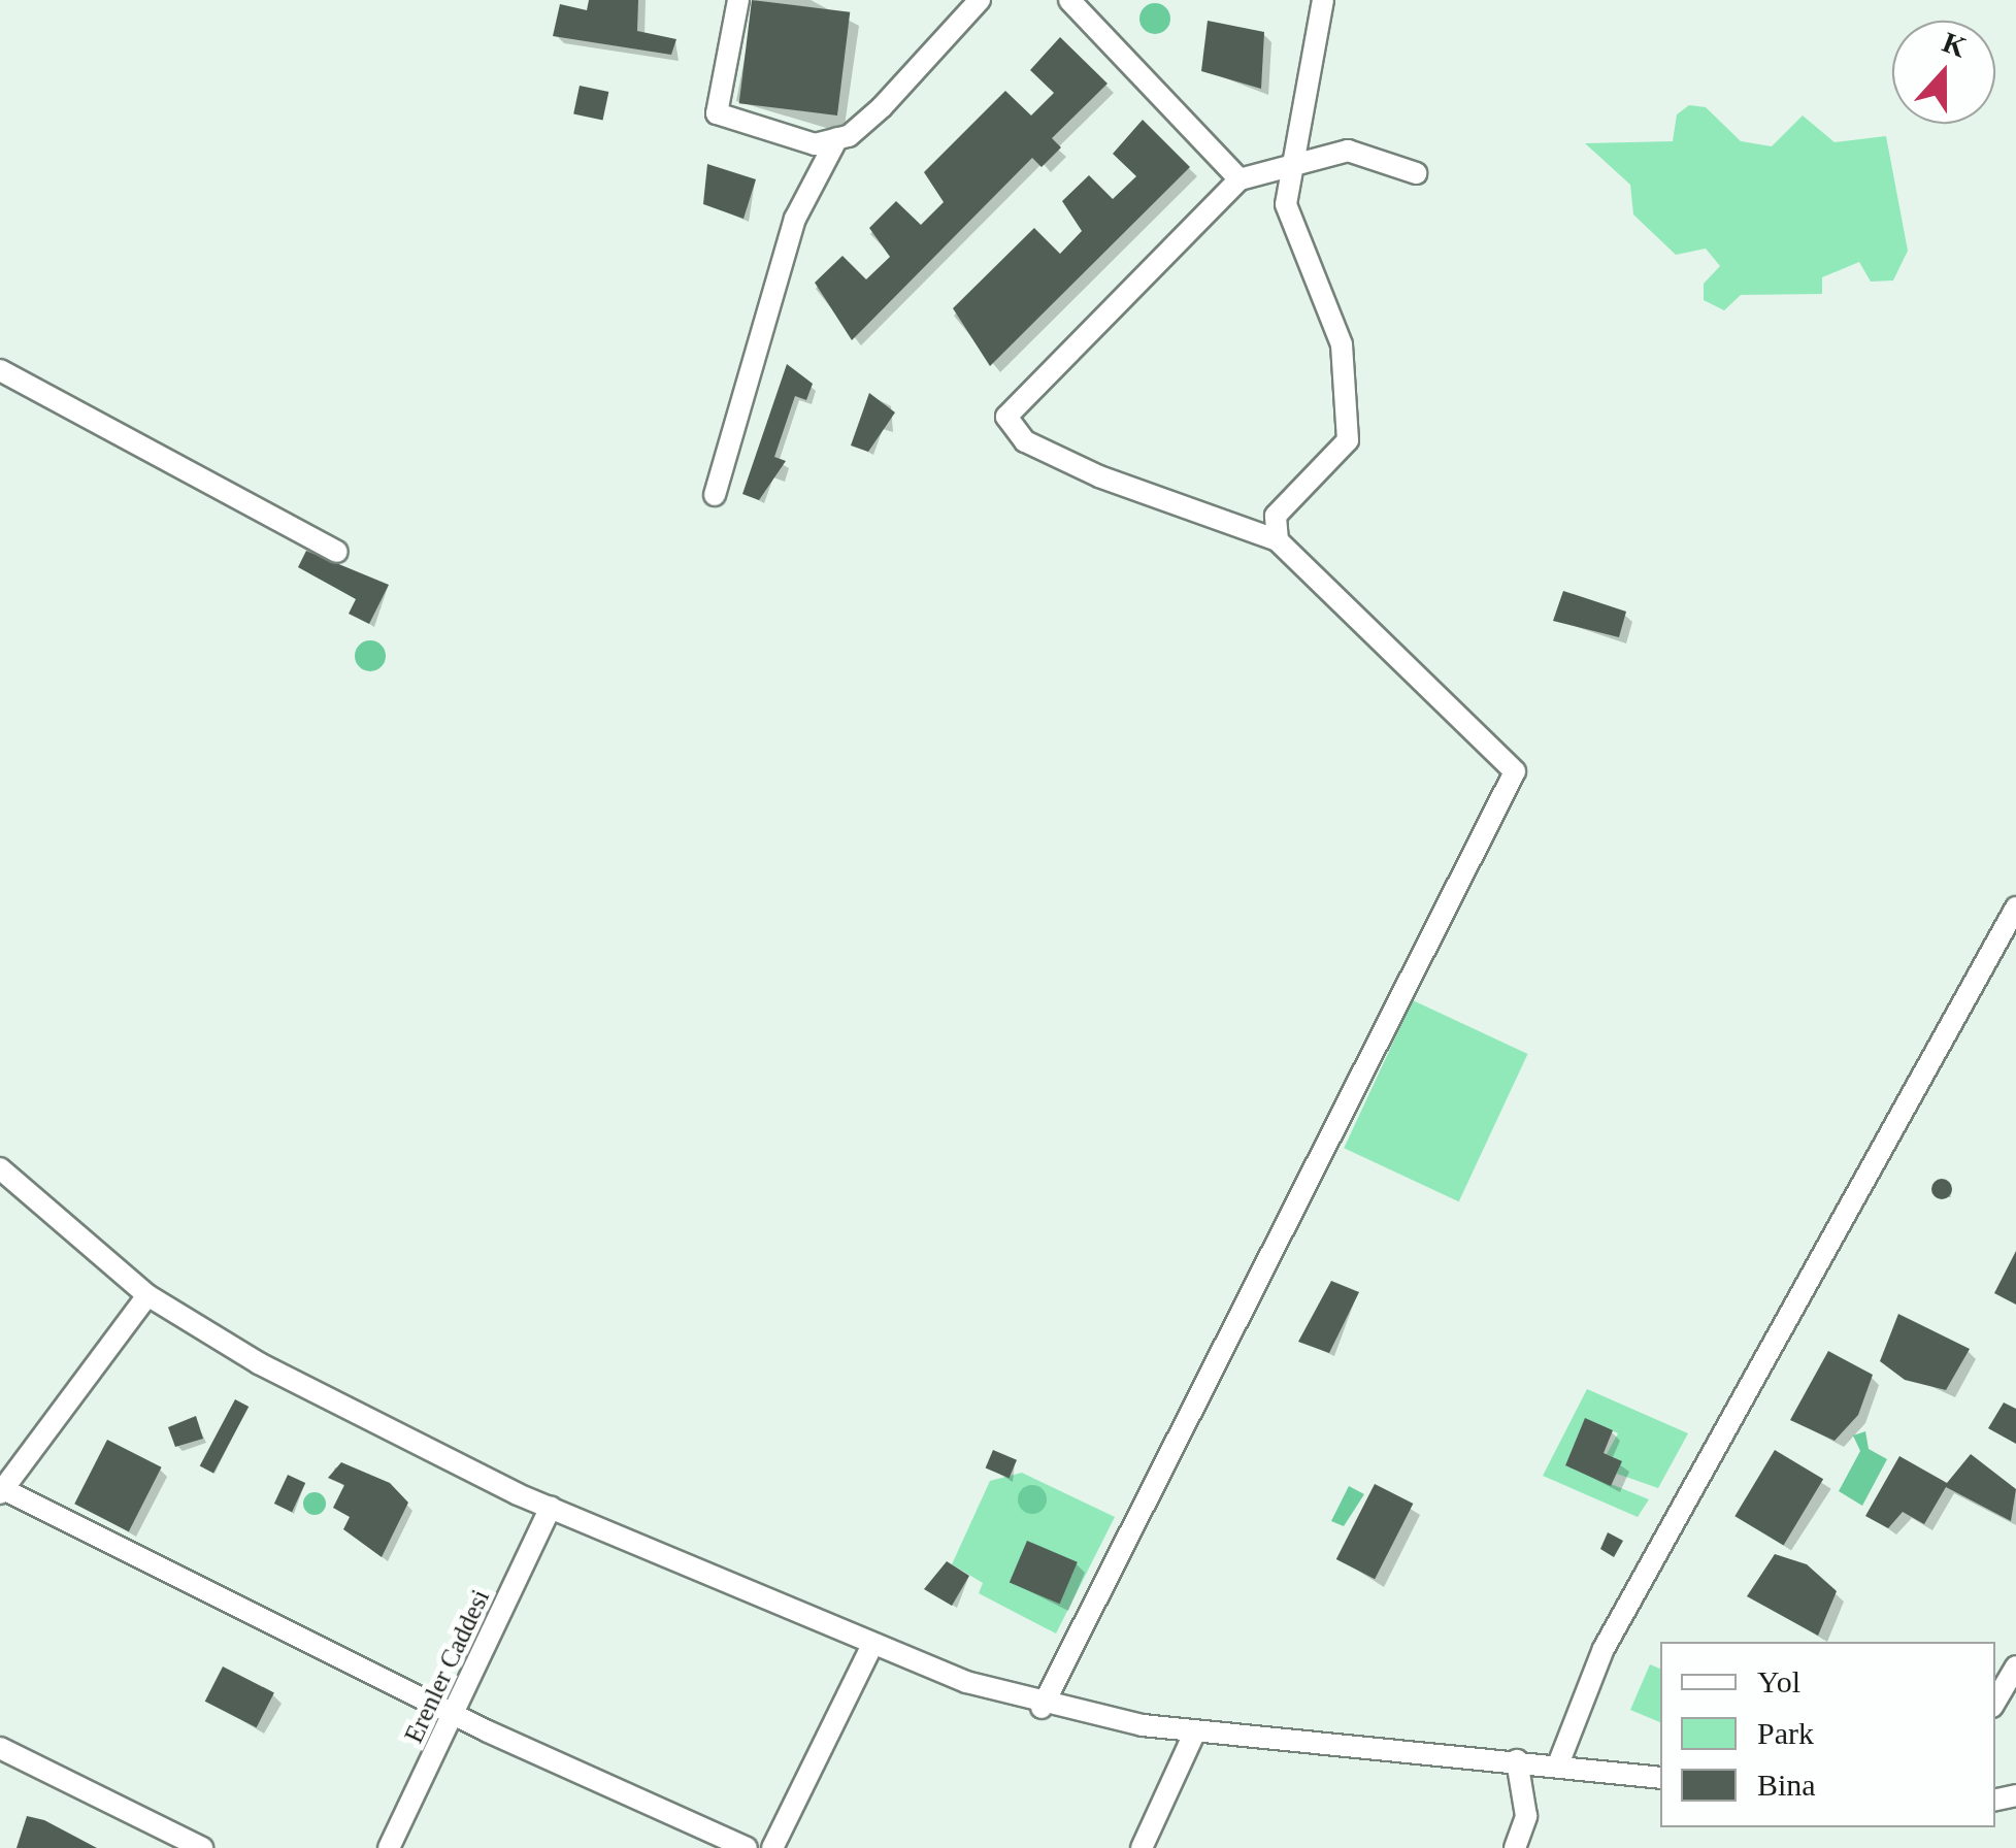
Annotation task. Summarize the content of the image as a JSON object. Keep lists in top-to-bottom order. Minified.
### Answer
{"streets":{"street":["Erenler Caddesi"]},"legend":["Yol","Park","Bina"],"north":"top"}
